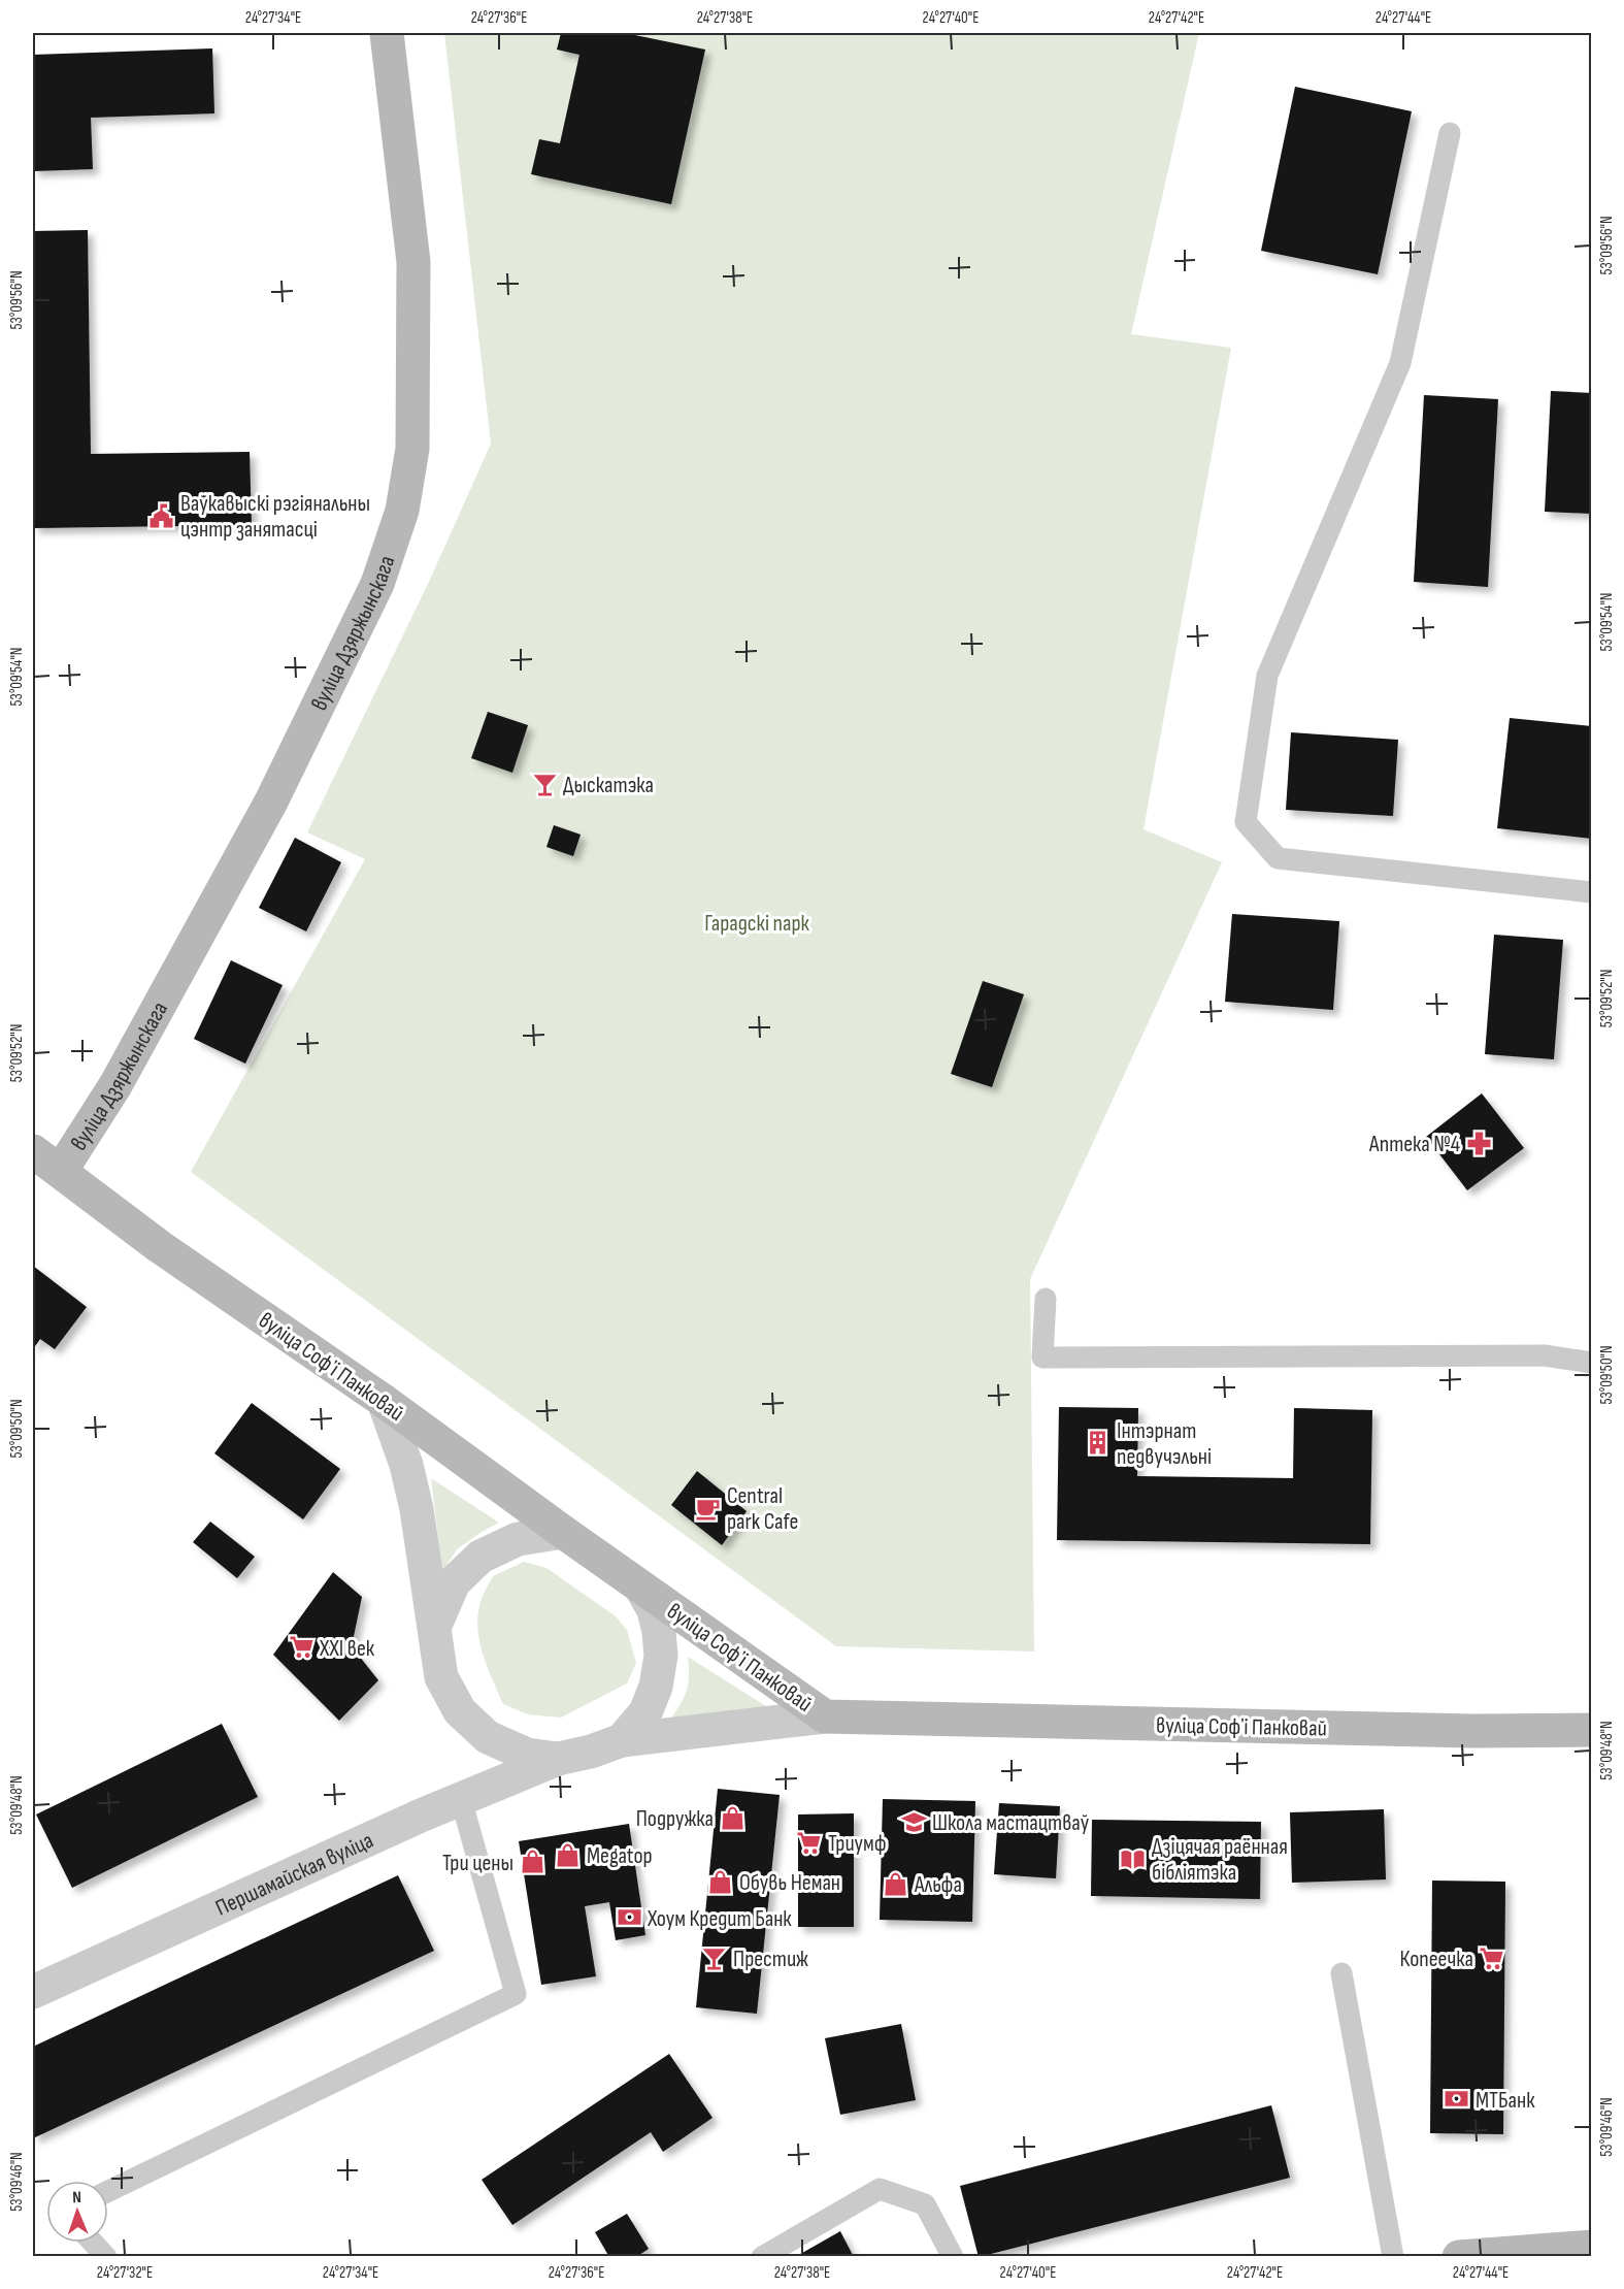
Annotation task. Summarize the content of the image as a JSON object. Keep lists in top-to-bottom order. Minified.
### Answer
{"streets":{"main road":["вуліца Дзяржынскага","вуліца Софʼі Панковай"],"street":["Першамайская вуліца"]},"crossings":[["вуліца Дзяржынскага","вуліца Софʼі Панковай"]],"parks":["Гарадскі парк"],"places":{"public building":["Ваўкавыскі рэгіянальны цэнтр занятасці"],"bar":["Дыскатэка","Престиж"],"pharmacy":["Аптека №4"],"building":["Інтэрнат педвучэльні"],"cafe":["Central park Cafe"],"supermarket":["XXI век","Триумф","Копеечка"],"shop":["Подружка","Megatop","Три цены","Обувь Неман","Альфа"],"school or university":["Школа мастацтваў"],"library":["Дзіцячая раённая бібліятэка"],"bank":["Хоум Кредит Банк","МТБанк"]},"north":"top","coordinates":["24°27'34\"E","24°27'36\"E","24°27'38\"E","24°27'40\"E","24°27'42\"E","24°27'44\"E","53°09'56\"N","53°09'54\"N","53°09'52\"N","53°09'50\"N","53°09'48\"N","53°09'46\"N","24°27'32\"E"]}
